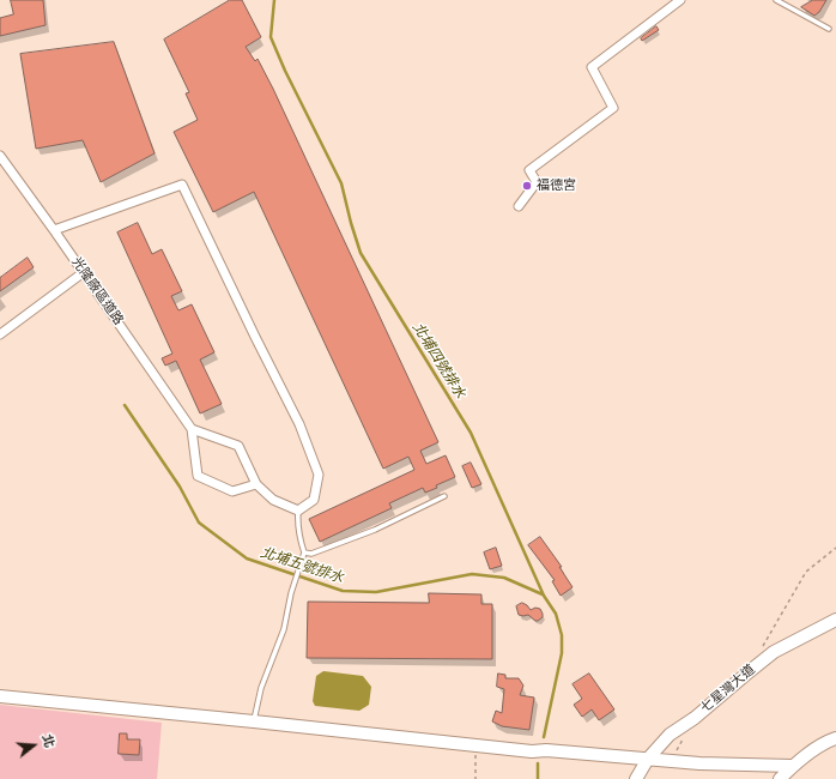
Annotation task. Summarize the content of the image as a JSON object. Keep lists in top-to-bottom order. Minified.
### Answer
{"streets":{"street":["光隆廠區道路","七星灣大道"]},"water":["北埔四號排水","北埔五號排水"],"places":["福德宮"],"north":"right"}
